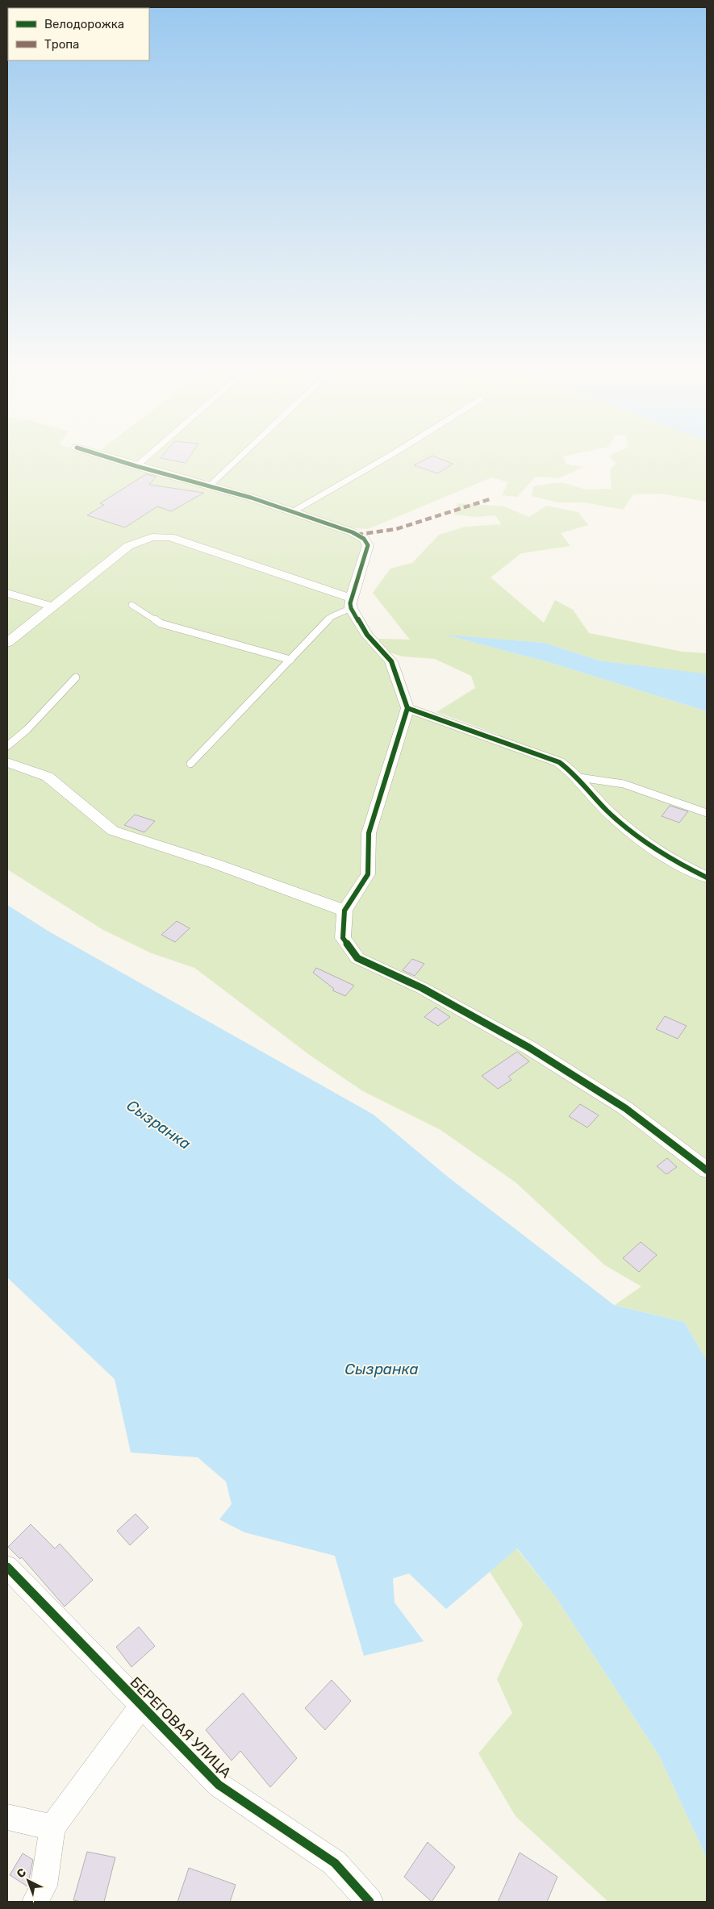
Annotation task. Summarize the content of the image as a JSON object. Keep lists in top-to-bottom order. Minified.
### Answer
{"streets":{"street":["БЕРЕГОВАЯ УЛИЦА"]},"water":["Сызранка"],"legend":["Велодорожка","Тропа"],"north":"top left"}
